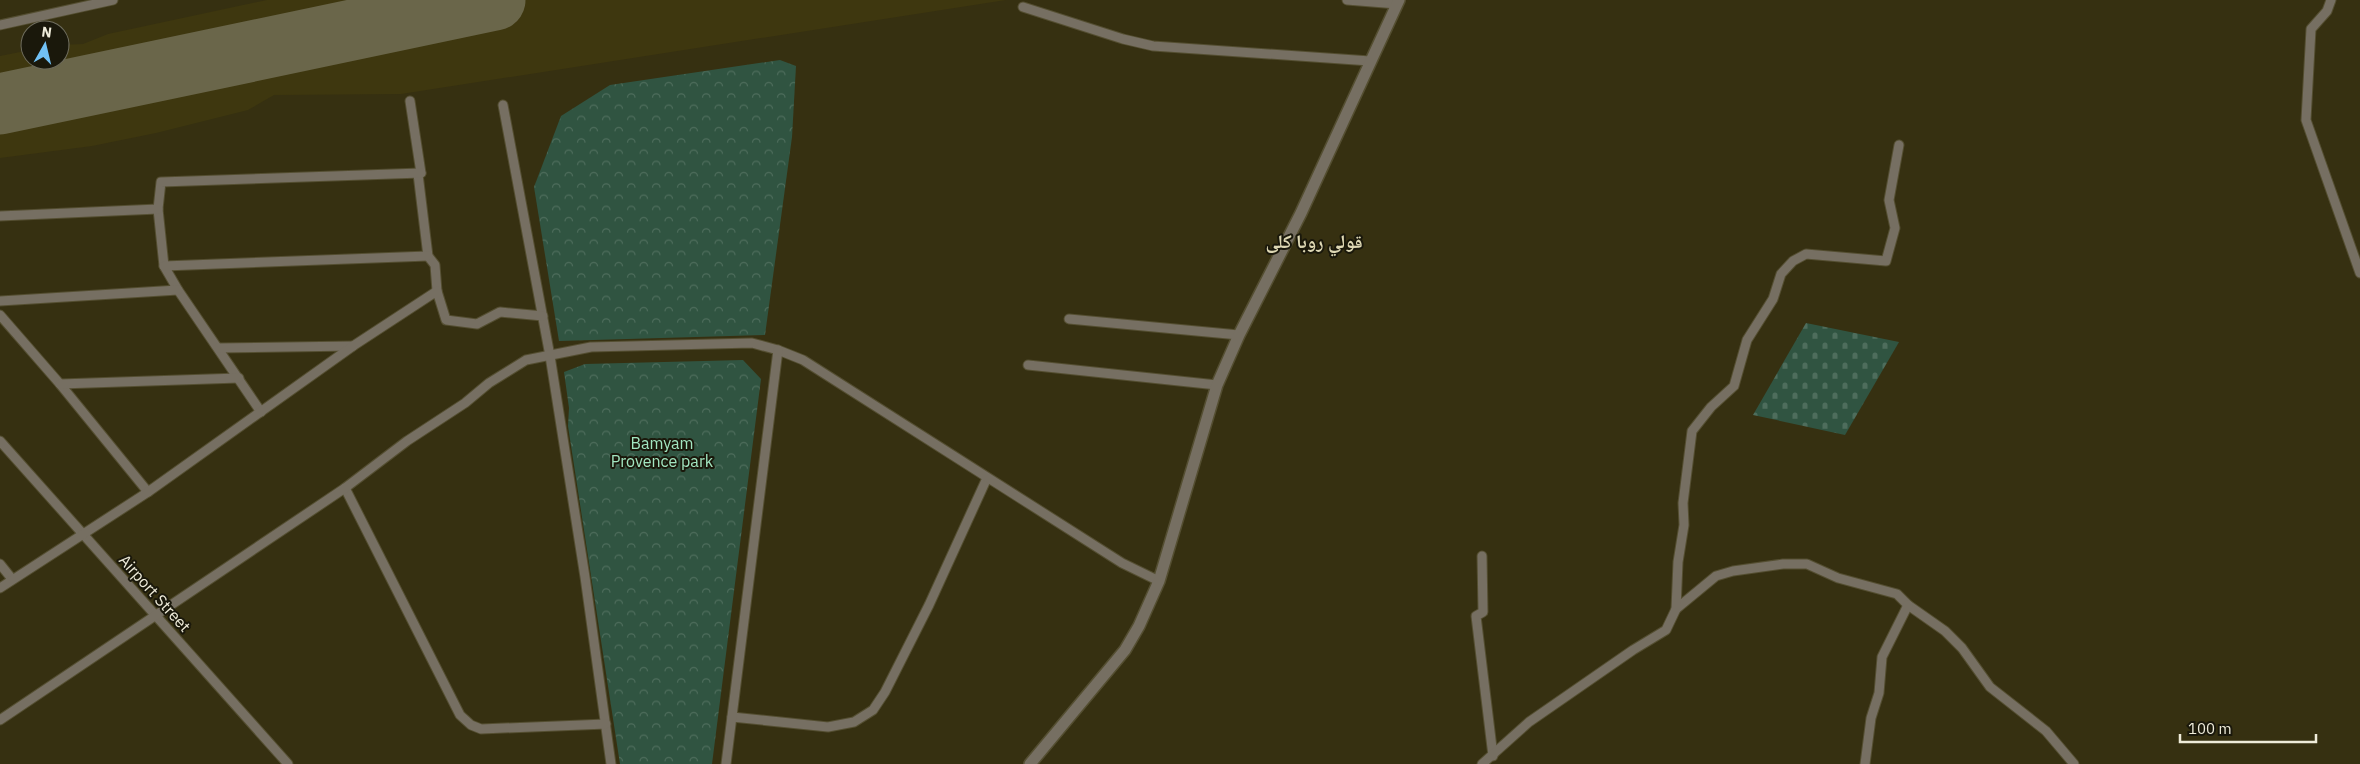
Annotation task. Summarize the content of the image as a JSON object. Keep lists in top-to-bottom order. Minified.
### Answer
{"streets":{"street":["Airport Street"]},"districts":["قولي روبا کلی"],"parks":["Bamyam Provence park"],"scale_bar":"100 m","north":"top"}
